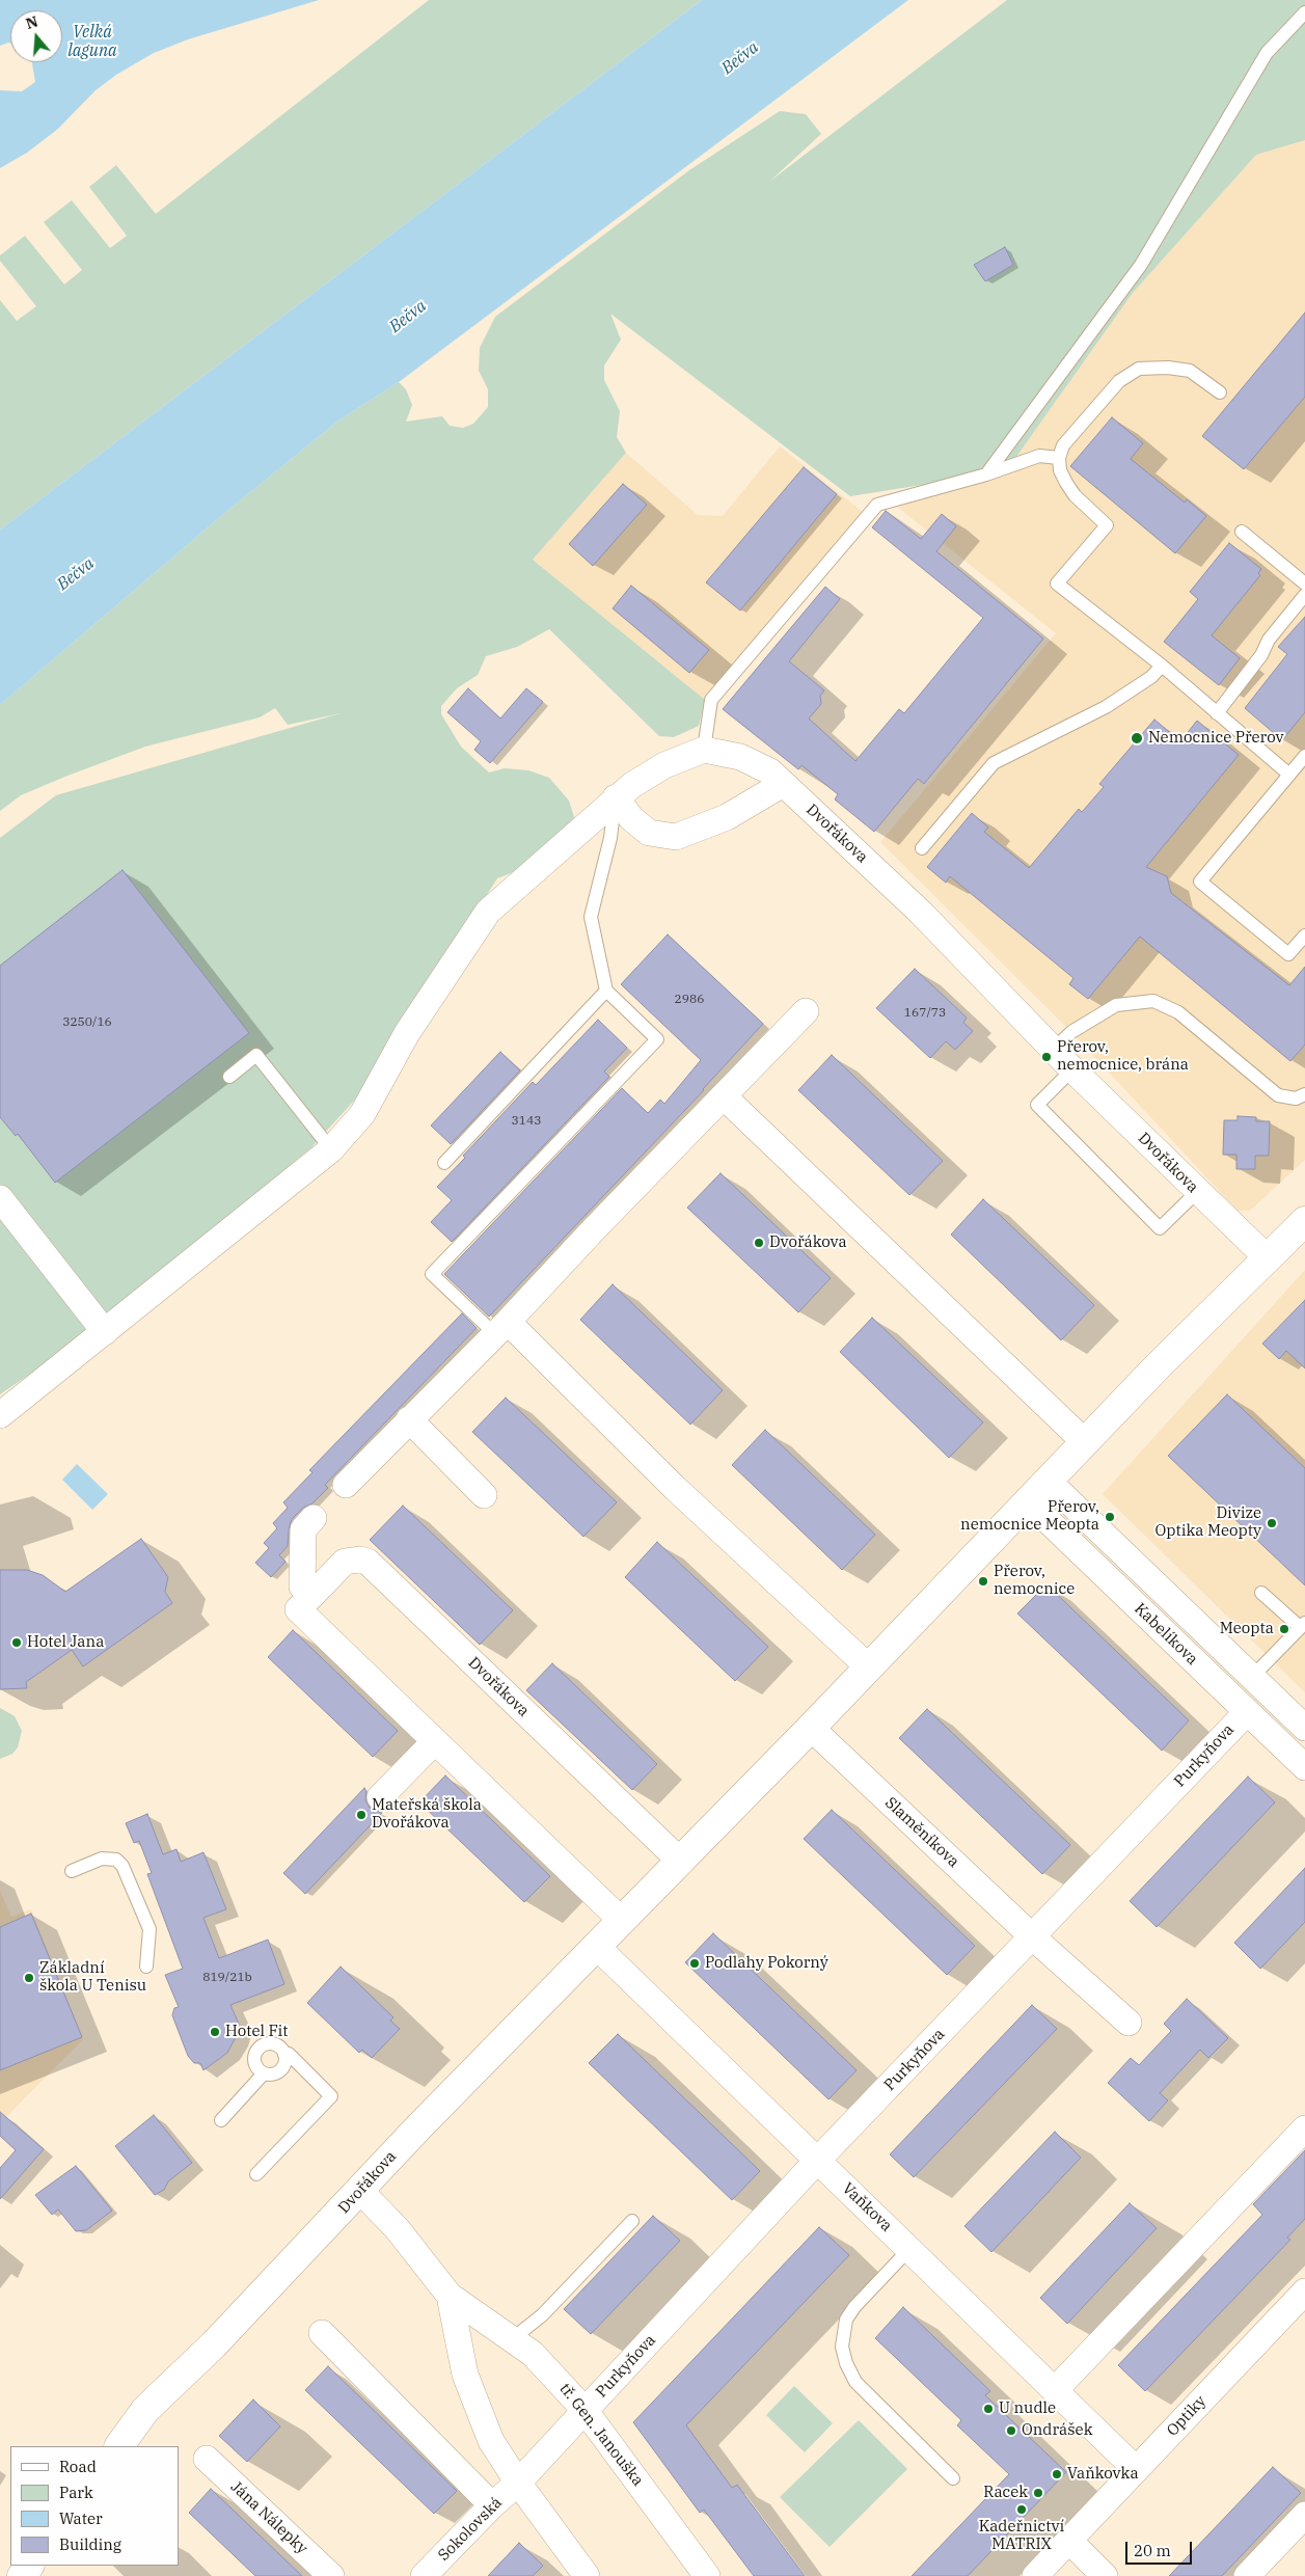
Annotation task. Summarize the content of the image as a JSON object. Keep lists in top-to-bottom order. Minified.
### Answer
{"streets":{"main road":["Dvořákova"],"street":["Kabelíkova","Purkyňova","Slaměníkova","Vaňkova","Optiky","tř. Gen. Janouška","Jána Nálepky","Sokolovská"]},"crossings":[["Dvořákova","Kabelíkova"],["Dvořákova","Slaměníkova"],["Dvořákova","Vaňkova"],["Dvořákova","tř. Gen. Janouška"],["Kabelíkova","Purkyňova"],["Purkyňova","Slaměníkova"],["Purkyňova","Vaňkova"],["Purkyňova","tř. Gen. Janouška"],["Purkyňova","Sokolovská"],["Vaňkova","Optiky"],["tř. Gen. Janouška","Sokolovská"]],"water":["Velká laguna","Bečva"],"places":["Nemocnice Přerov","Přerov, nemocnice, brána","Dvořákova","Přerov, nemocnice Meopta","Divize Optika Meopty","Přerov, nemocnice","Meopta","Hotel Jana","Mateřská škola Dvořákova","Podlahy Pokorný","Základní škola U Tenisu","Hotel Fit","U nudle","Ondrášek","Vaňkovka","Racek","Kadeřnictví MATRIX"],"house_numbers":["2986","167/73","3250/16","3143","819/21b"],"legend":["Road","Park","Water","Building"],"scale_bar":"20 m","north":"top"}
